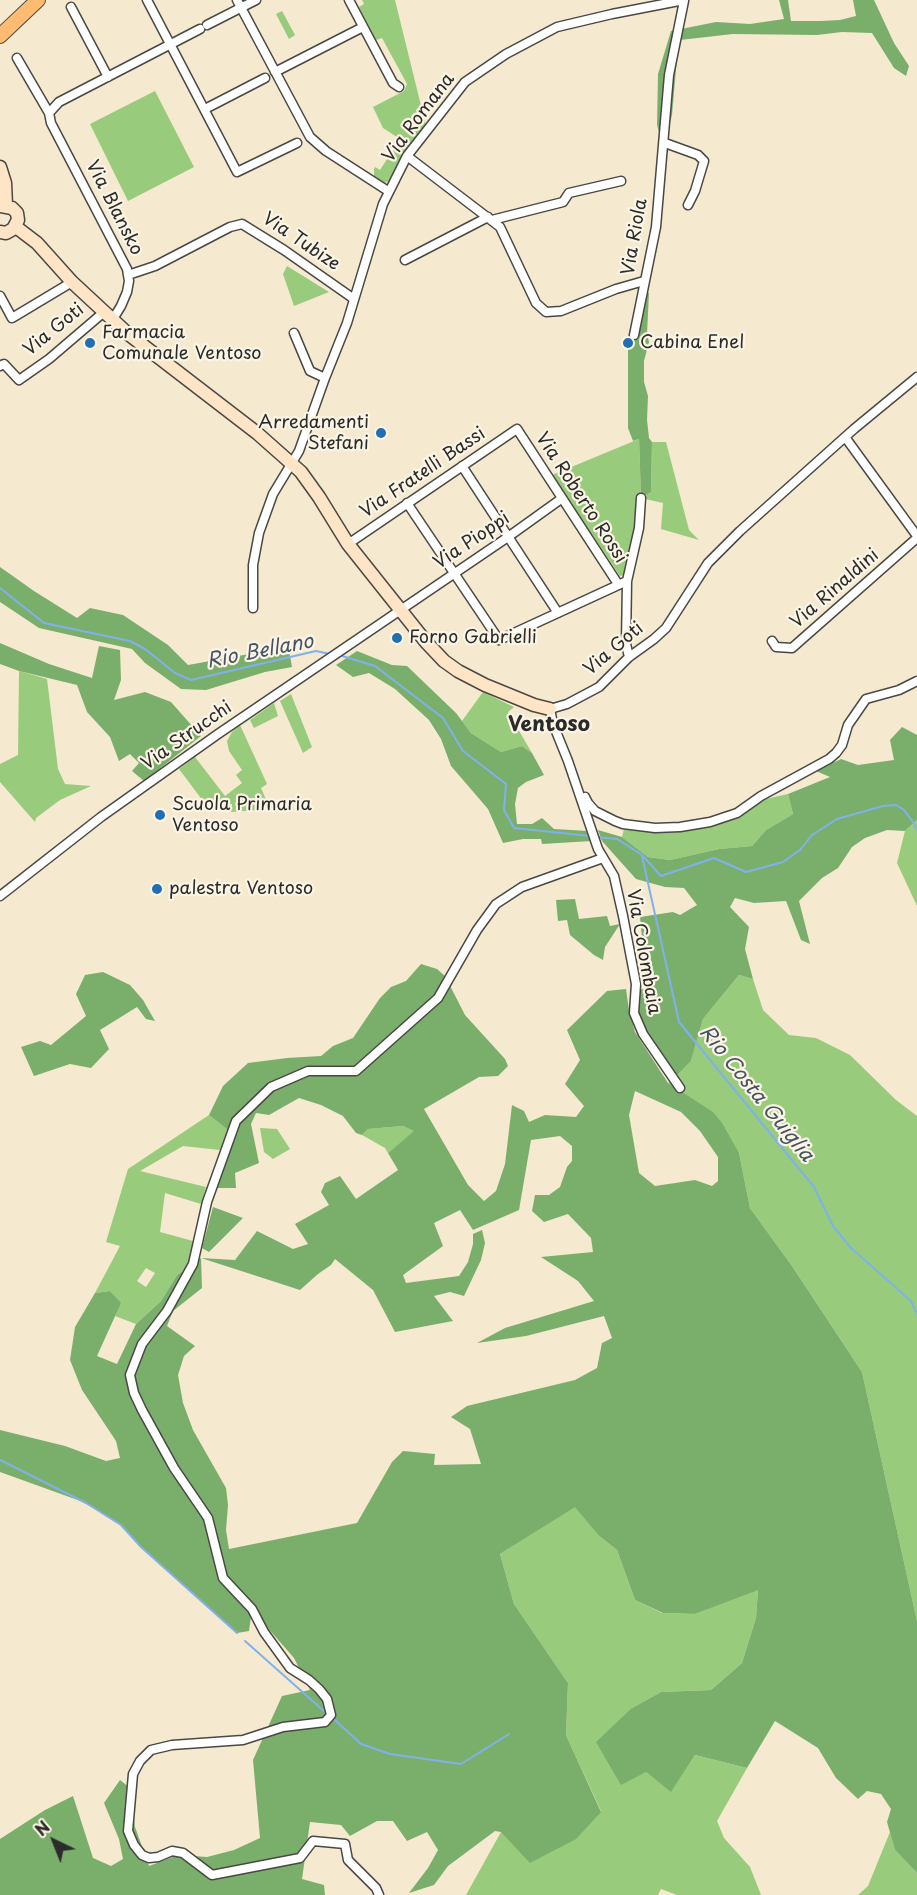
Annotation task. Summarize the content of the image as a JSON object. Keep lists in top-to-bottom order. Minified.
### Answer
{"streets":{"street":["Via Romana","Via Blansko","Via Riola","Via Tubize","Via Goti","Via Fratelli Bassi","Via Roberto Rossi","Via Pioppi","Via Rinaldini","Via Strucchi","Via Colombaia"]},"crossings":[["Via Romana","Via Riola"],["Via Romana","Via Tubize"],["Via Romana","Via Goti"],["Via Blansko","Via Tubize"],["Via Blansko","Via Goti"],["Via Goti","Via Fratelli Bassi"],["Via Goti","Via Pioppi"],["Via Goti","Via Rinaldini"],["Via Goti","Via Strucchi"],["Via Goti","Via Colombaia"],["Via Fratelli Bassi","Via Roberto Rossi"],["Via Roberto Rossi","Via Pioppi"],["Via Pioppi","Via Strucchi"]],"districts":["Ventoso"],"water":["Rio Bellano","Rio Costa Guiglia"],"places":["Farmacia Comunale Ventoso","Cabina Enel","Arredamenti Stefani","Forno Gabrielli","Scuola Primaria Ventoso","palestra Ventoso"],"north":"top left"}
